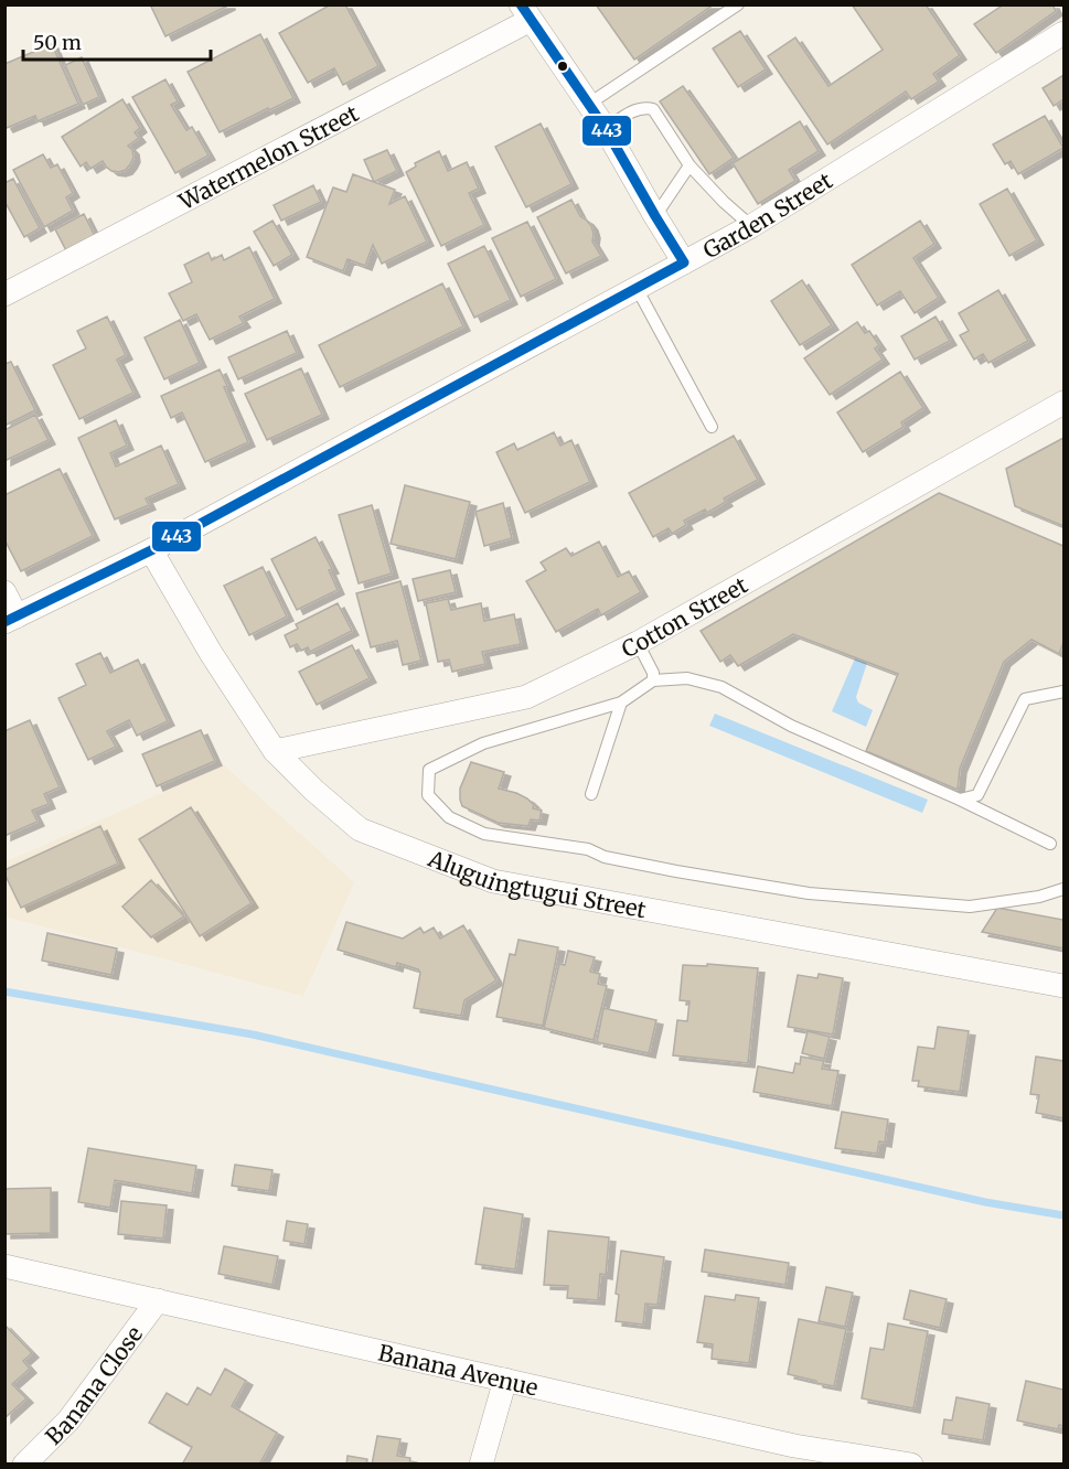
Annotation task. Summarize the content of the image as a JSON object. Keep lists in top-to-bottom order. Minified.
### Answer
{"streets":{"street":["Watermelon Street","Garden Street","Cotton Street","Aluguingtugui Street","Banana Avenue","Banana Close"]},"crossings":[["Garden Street","Aluguingtugui Street"],["Cotton Street","Aluguingtugui Street"],["Banana Avenue","Banana Close"]],"lines":["transit line 443"],"scale_bar":"50 m"}
